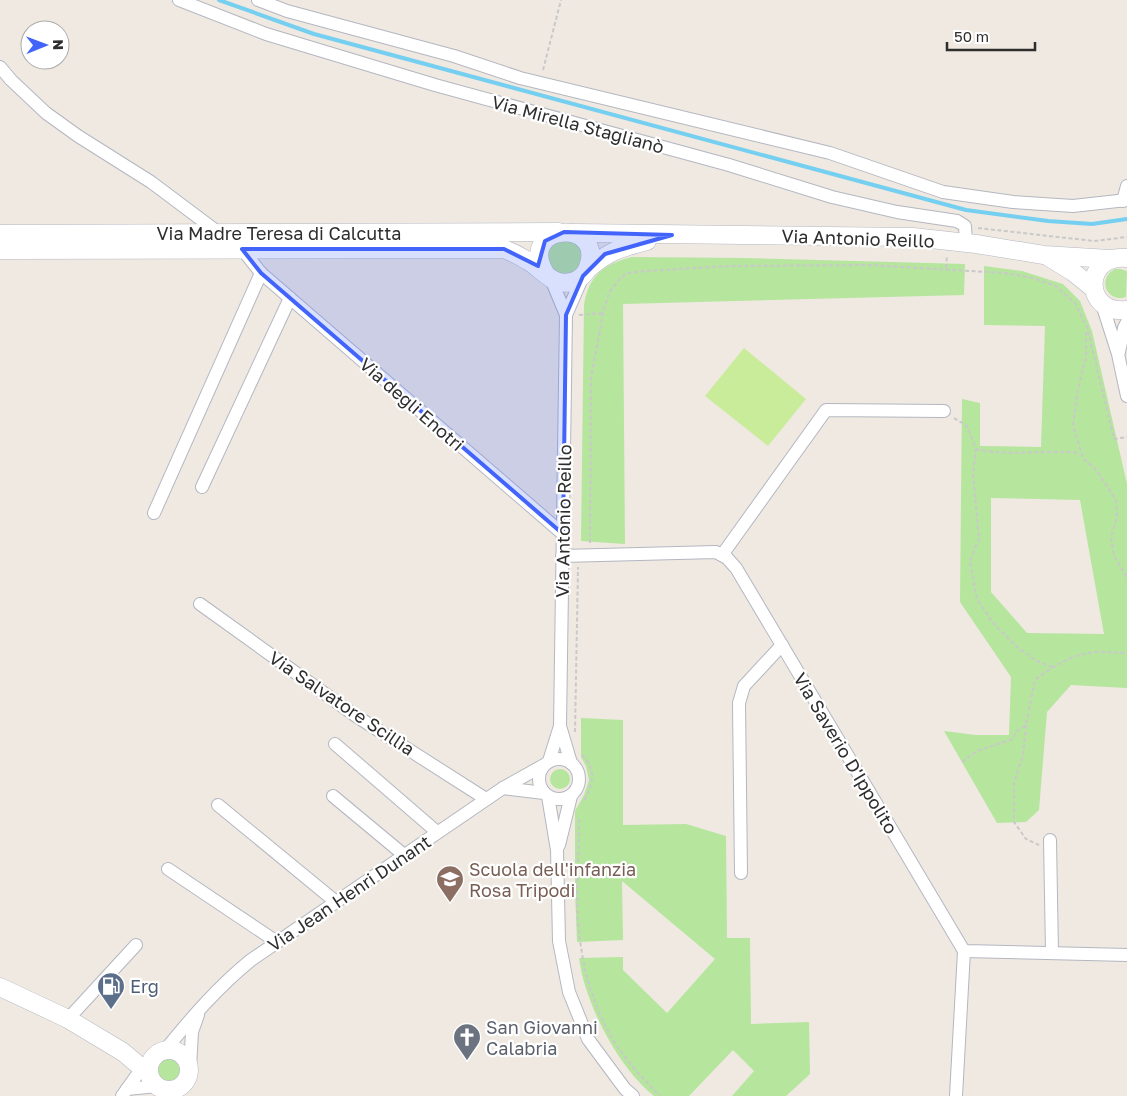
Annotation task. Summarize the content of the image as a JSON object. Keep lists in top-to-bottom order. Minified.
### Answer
{"streets":{"main road":["Via Madre Teresa di Calcutta","Via Antonio Reillo"],"street":["Via Mirella Staglianò","Via degli Enotri","Via Salvatore Scillìa","Via Saverio D'Ippolito","Via Jean Henri Dunant"]},"crossings":[["Via Mirella Staglianò","Via Antonio Reillo"],["Via Madre Teresa di Calcutta","Via Antonio Reillo"],["Via Madre Teresa di Calcutta","Via degli Enotri"],["Via Antonio Reillo","Via degli Enotri"],["Via Antonio Reillo","Via Jean Henri Dunant"],["Via Salvatore Scillìa","Via Jean Henri Dunant"]],"places":{"school or university":["Scuola dell'infanzia Rosa Tripodi"],"fuel station":["Erg"],"church":["San Giovanni Calabria"]},"scale_bar":"50 m","north":"right"}
